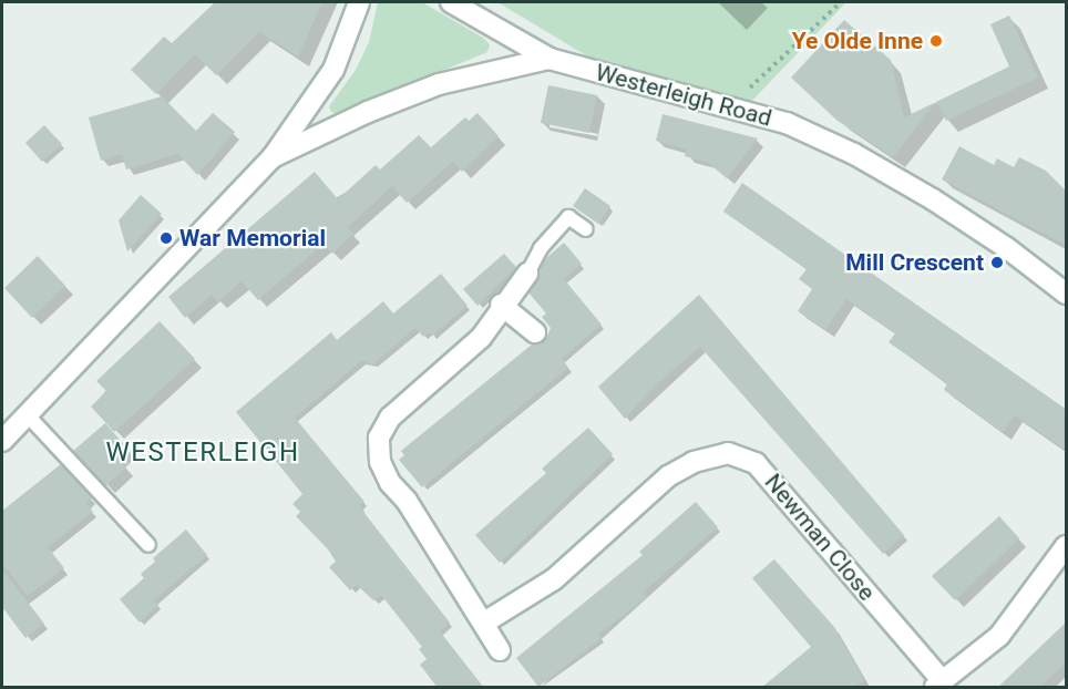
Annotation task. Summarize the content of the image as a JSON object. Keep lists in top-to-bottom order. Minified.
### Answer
{"streets":{"street":["Westerleigh Road","Newman Close"]},"districts":["WESTERLEIGH"],"places":["Ye Olde Inne","War Memorial","Mill Crescent"]}
